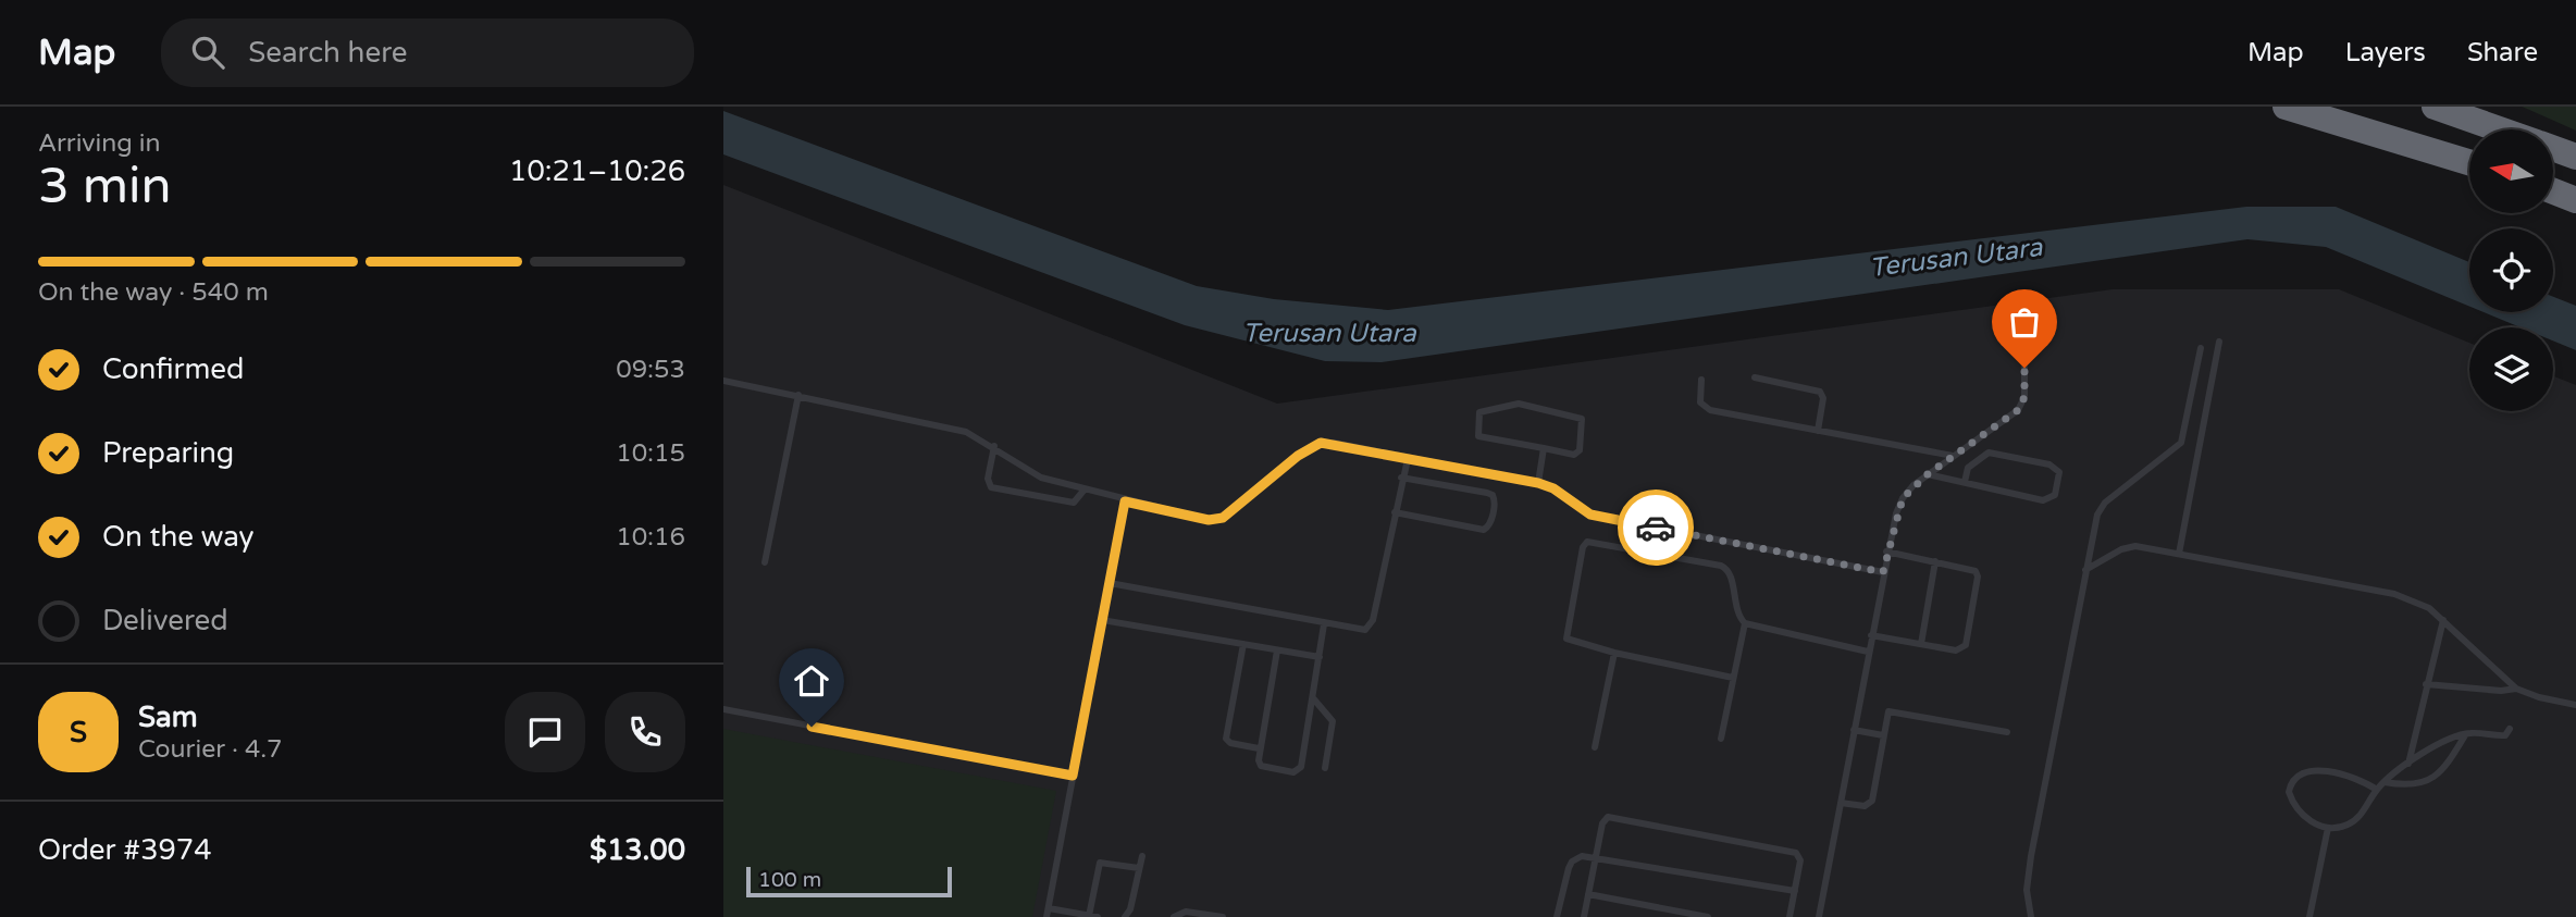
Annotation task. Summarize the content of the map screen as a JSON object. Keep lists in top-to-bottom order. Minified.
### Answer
{"water":["Terusan Utara"],"scale_bar":"100 m","north":"left","page":{"header":"Map","search":"Search here","nav":["Map","Layers","Share"],"heading":["3 min","Arriving in","10:21–10:26"],"panel":["Sam","Courier · 4.7","Order #3974","$13.00"],"bar":"On the way · 540 m","list":[["Confirmed","09:53"],["Preparing","10:15"],["On the way","10:16"],"Delivered"],"round":"S","scale":"100 m"}}
